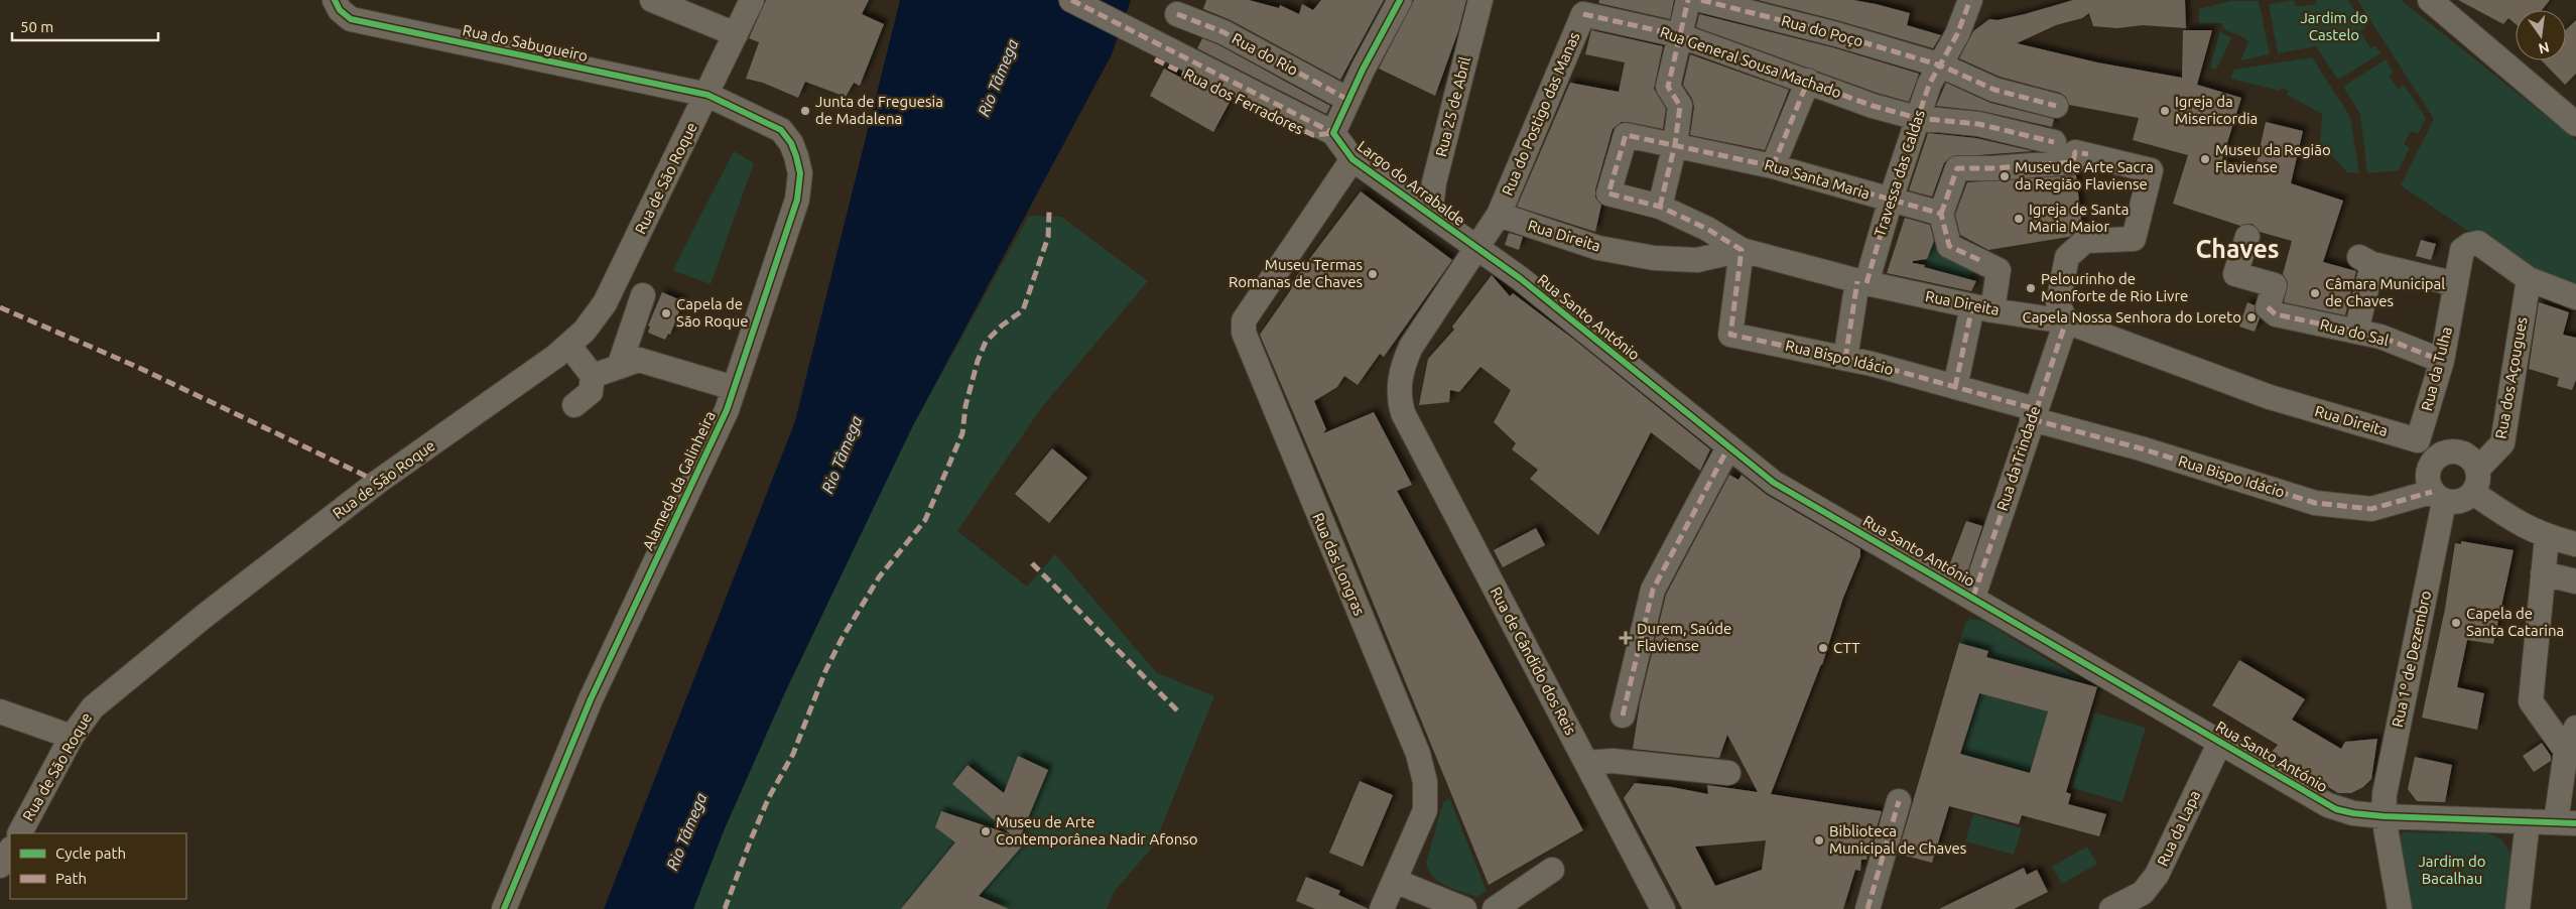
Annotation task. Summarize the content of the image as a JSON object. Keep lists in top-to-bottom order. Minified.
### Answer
{"streets":{"street":["Rua do Poço","Rua do Sabugueiro","Rua do Rio","Rua General Sousa Machado","Rua dos Ferradores","Rua 25 de Abril","Rua do Postigo das Manas","Travessa das Caldas","Rua de São Roque","Rua Santa Maria","Largo do Arrabalde","Rua Direita","Rua Santo António","Rua do Sal","Rua Bispo Idácio","Rua da Tulha","Rua dos Açougues","Rua da Trindade","Alameda da Galinheira","Rua das Longras","Rua 1º de Dezembro","Rua de Cândido dos Reis","Rua da Lapa"]},"crossings":[["Rua do Poço","Travessa das Caldas"],["Rua do Sabugueiro","Rua de São Roque"],["Rua do Sabugueiro","Alameda da Galinheira"],["Rua General Sousa Machado","Rua do Postigo das Manas"],["Rua General Sousa Machado","Travessa das Caldas"],["Rua dos Ferradores","Largo do Arrabalde"],["Rua 25 de Abril","Largo do Arrabalde"],["Rua do Postigo das Manas","Rua Direita"],["Travessa das Caldas","Rua Santa Maria"],["Travessa das Caldas","Rua Direita"],["Travessa das Caldas","Rua Bispo Idácio"],["Rua de São Roque","Alameda da Galinheira"],["Largo do Arrabalde","Rua Santo António"],["Largo do Arrabalde","Rua das Longras"],["Largo do Arrabalde","Rua de Cândido dos Reis"],["Rua Direita","Rua Bispo Idácio"],["Rua Direita","Rua da Tulha"],["Rua Direita","Rua da Trindade"],["Rua Santo António","Rua da Trindade"],["Rua Santo António","Rua 1º de Dezembro"],["Rua Santo António","Rua de Cândido dos Reis"],["Rua Santo António","Rua da Lapa"],["Rua do Sal","Rua da Tulha"],["Rua Bispo Idácio","Rua dos Açougues"],["Rua Bispo Idácio","Rua da Trindade"],["Rua Bispo Idácio","Rua 1º de Dezembro"],["Rua da Tulha","Rua dos Açougues"],["Rua dos Açougues","Rua 1º de Dezembro"]],"districts":["Chaves"],"water":["Rio Tâmega"],"parks":["Jardim do Castelo","Jardim do Bacalhau"],"places":{"other":["Junta de Freguesia de Madalena","Igreja da Misericordia","Museu da Região Flaviense","Museu de Arte Sacra da Região Flaviense","Igreja de Santa Maria Maior","Museu Termas Romanas de Chaves","Pelourinho de Monforte de Rio Livre","Câmara Municipal de Chaves","Capela de São Roque","Capela Nossa Senhora do Loreto","Capela de Santa Catarina","CTT","Museu de Arte Contemporânea Nadir Afonso","Biblioteca Municipal de Chaves"],"health":["Durem, Saúde Flaviense"]},"legend":["Cycle path","Path"],"scale_bar":"50 m","north":"bottom"}
